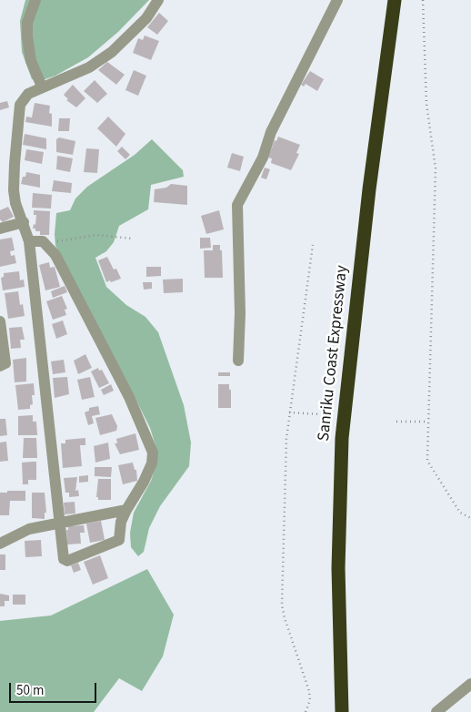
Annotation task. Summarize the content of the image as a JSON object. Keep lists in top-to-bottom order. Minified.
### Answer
{"streets":{"highway":["Sanriku Coast Expressway"]},"scale_bar":"50 m"}
